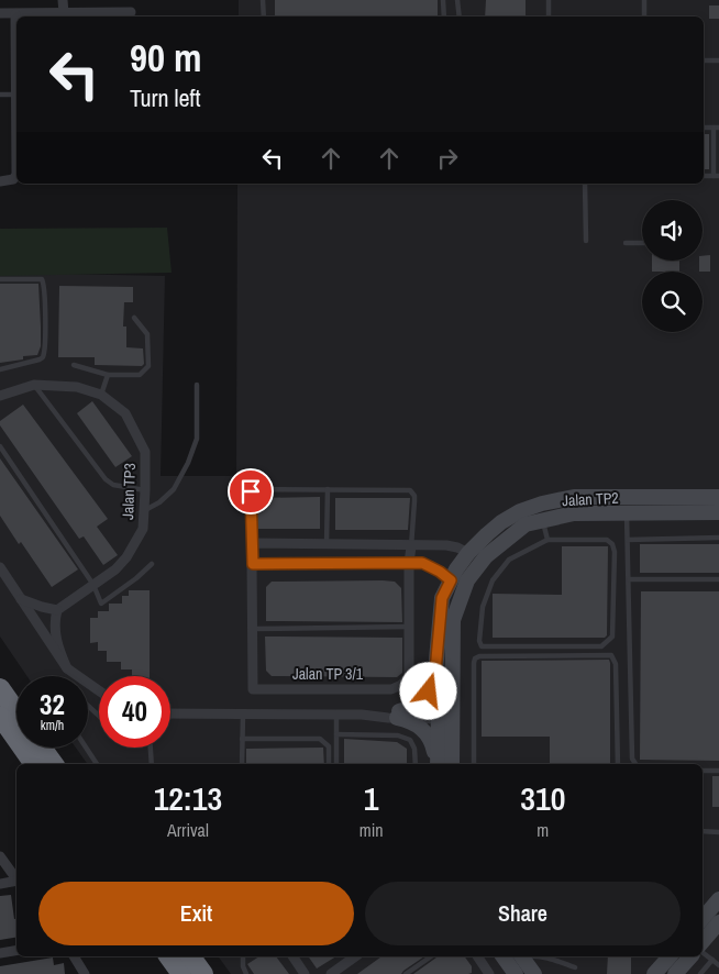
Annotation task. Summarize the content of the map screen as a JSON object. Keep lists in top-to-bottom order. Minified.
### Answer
{"streets":{"street":["Jalan TP3","Jalan TP2","Jalan TP 3/1"]},"page":{"turn":["90 m","Turn left"],"speed":"32 km/h","limit":"40","eta":["12:13","Arrival","1","min","310","m"],"buttons":["Exit","Share"]}}
